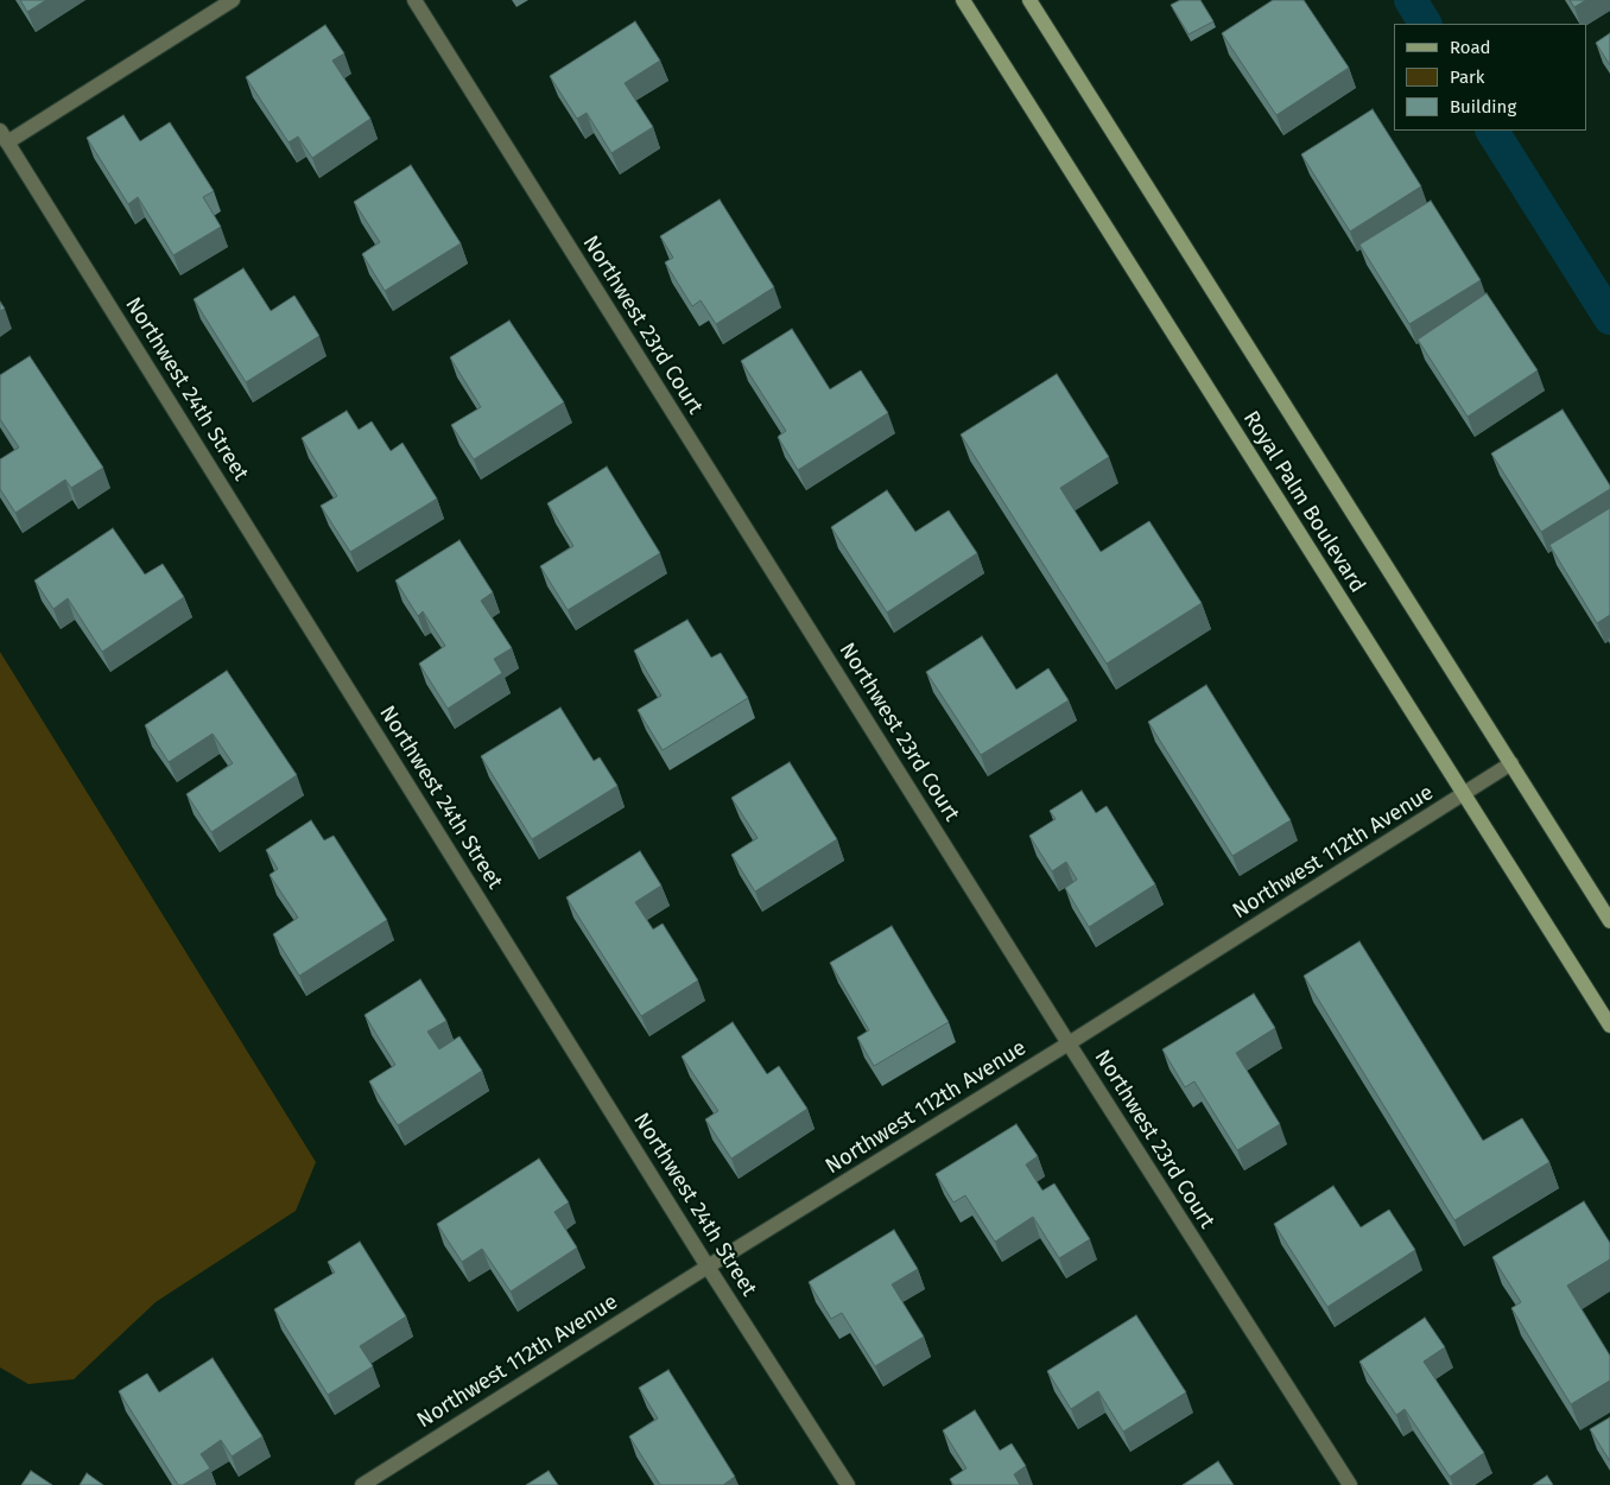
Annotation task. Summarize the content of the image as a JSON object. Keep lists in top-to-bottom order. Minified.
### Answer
{"streets":{"main road":["Royal Palm Boulevard"],"street":["Northwest 23rd Court","Northwest 24th Street","Northwest 112th Avenue"]},"crossings":[["Northwest 23rd Court","Northwest 112th Avenue"],["Northwest 24th Street","Northwest 112th Avenue"],["Royal Palm Boulevard","Northwest 112th Avenue"]],"legend":["Road","Park","Building"]}
